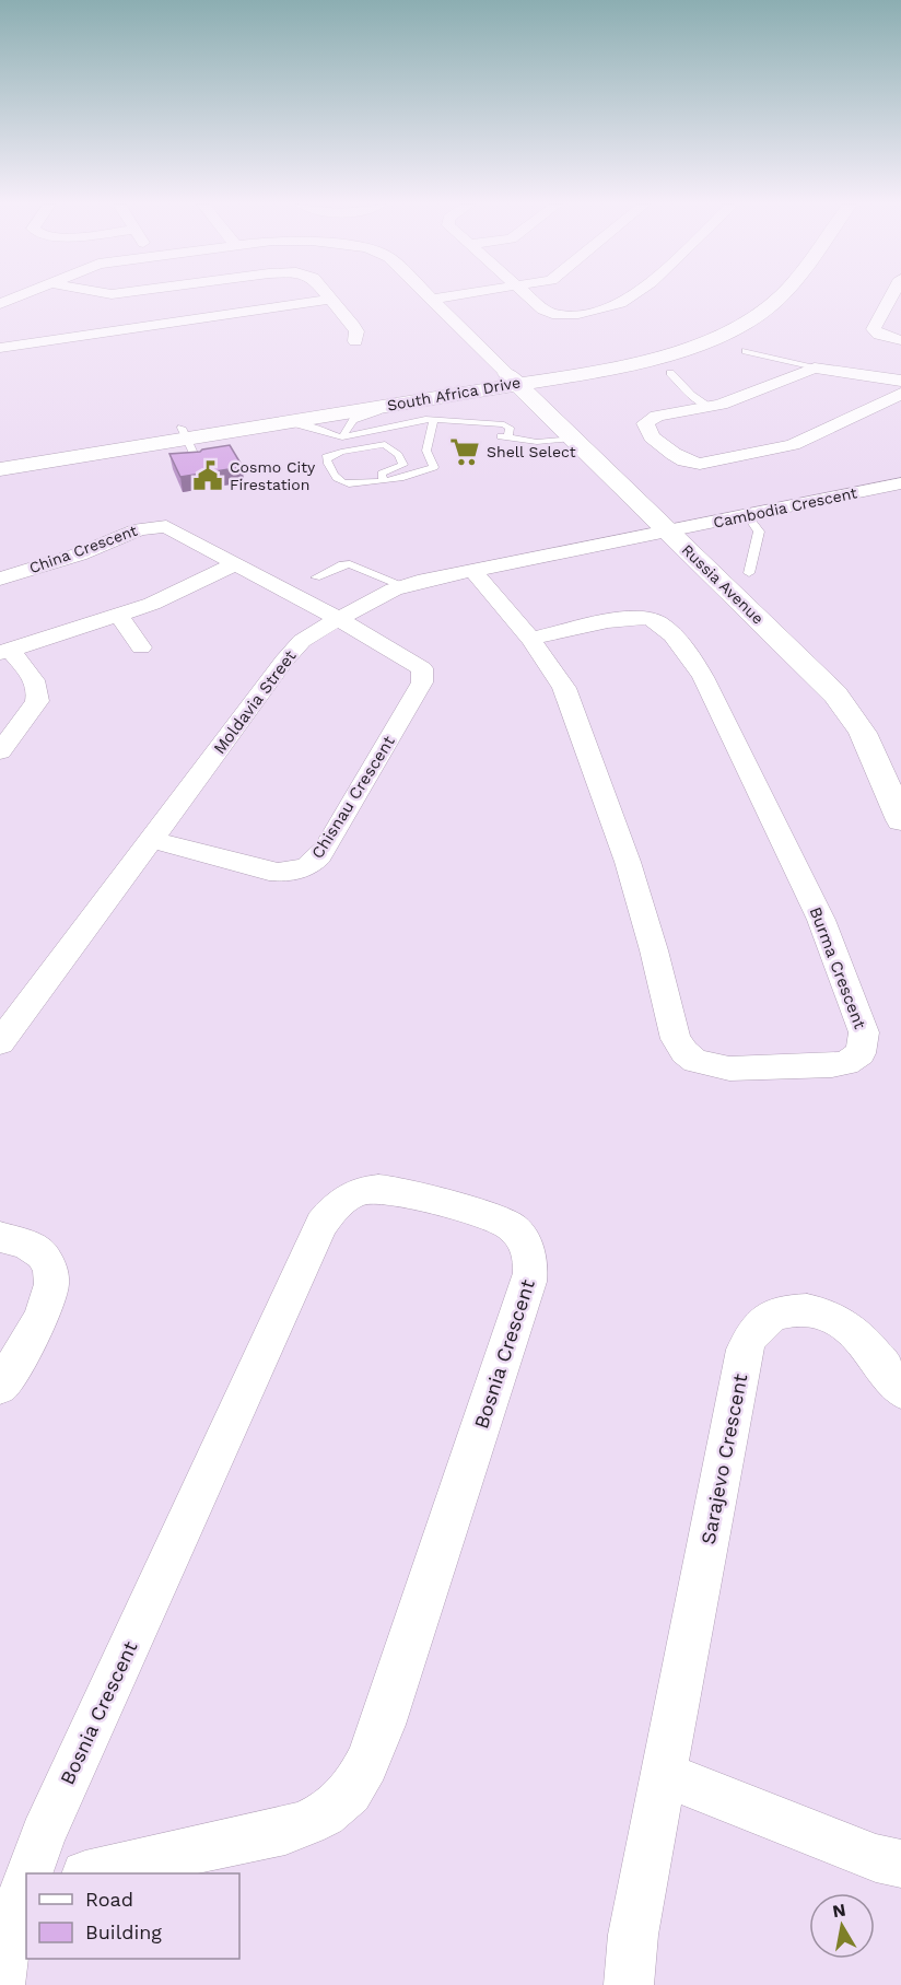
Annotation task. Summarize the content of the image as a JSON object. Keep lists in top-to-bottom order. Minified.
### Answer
{"streets":{"street":["South Africa Drive","Cambodia Crescent","China Crescent","Russia Avenue","Moldavia Street","Chisnau Crescent","Burma Crescent","Bosnia Crescent","Sarajevo Crescent"]},"crossings":[["South Africa Drive","Russia Avenue"],["Cambodia Crescent","Russia Avenue"],["Cambodia Crescent","Moldavia Street"],["China Crescent","Moldavia Street"],["China Crescent","Chisnau Crescent"],["Russia Avenue","Moldavia Street"],["Moldavia Street","Chisnau Crescent"],["Moldavia Street","Burma Crescent"]],"places":{"supermarket":["Shell Select"],"public building":["Cosmo City Firestation"]},"legend":["Road","Building"],"north":"top"}
